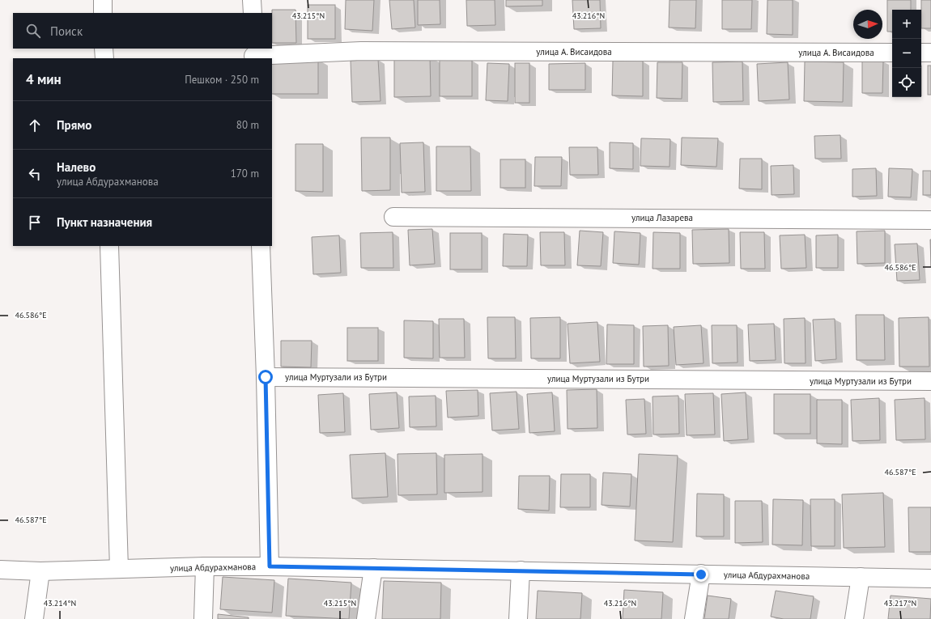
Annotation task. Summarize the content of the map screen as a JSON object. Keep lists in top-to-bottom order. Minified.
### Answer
{"streets":{"street":["улица А. Висаидова","улица Лазарева","улица Муртузали из Бутри","улица Абдурахманова"]},"north":"right","page":{"map_buttons":["+","−"],"search":"Поиск","heading":["4 мин","Пешком · 250 m"],"list":[["Прямо","80 m"],["Налево","улица Абдурахманова","170 m"],"Пункт назначения"]},"coordinates":["43.215°N","43.216°N","46.586°E","46.587°E","43.214°N","43.217°N"]}
